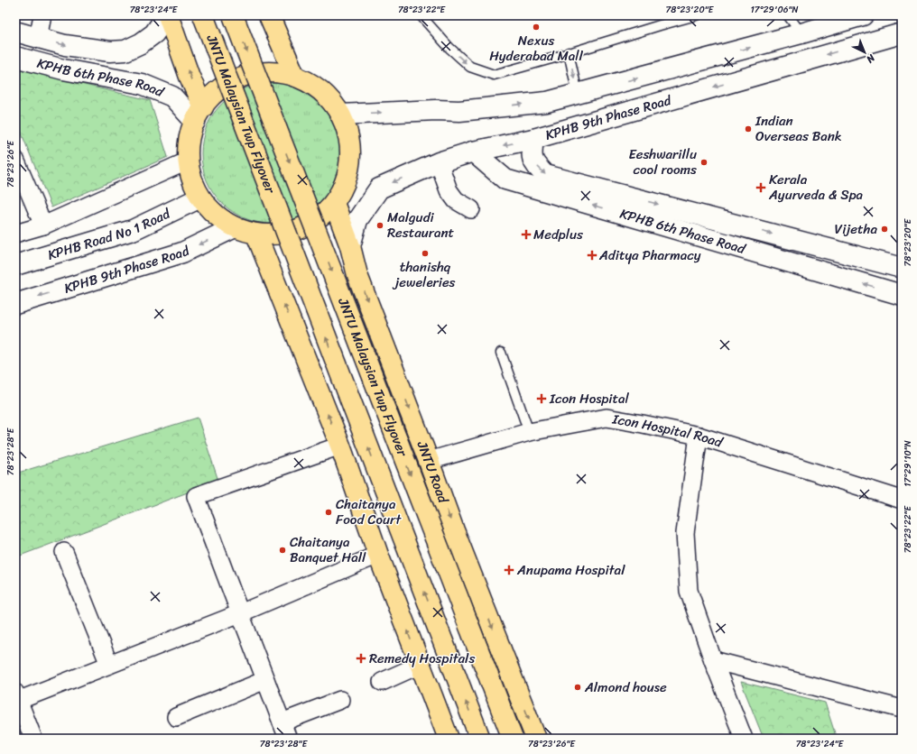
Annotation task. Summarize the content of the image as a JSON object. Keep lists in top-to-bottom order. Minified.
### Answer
{"streets":{"main road":["JNTU Malaysian Twp Flyover","JNTU Road"],"street":["KPHB 6th Phase Road","KPHB 9th Phase Road","KPHB Road No 1 Road","Icon Hospital Road"]},"crossings":[["KPHB 6th Phase Road","KPHB 9th Phase Road"],["KPHB 9th Phase Road","JNTU Road"],["Icon Hospital Road","JNTU Road"]],"places":{"other":["Nexus Hyderabad Mall","Indian Overseas Bank","Eeshwarillu cool rooms","Malgudi Restaurant","Vijetha","thanishq jeweleries","Chaitanya Food Court","Chaitanya Banquet Hall","Almond house"],"health":["Kerala Ayurveda & Spa","Medplus","Aditya Pharmacy","Icon Hospital","Anupama Hospital","Remedy Hospitals"]},"north":"bottom right","coordinates":["78°23'24\"E","78°23'22\"E","78°23'20\"E","17°29'06\"N","78°23'26\"E","78°23'28\"E","17°29'10\"N"]}
